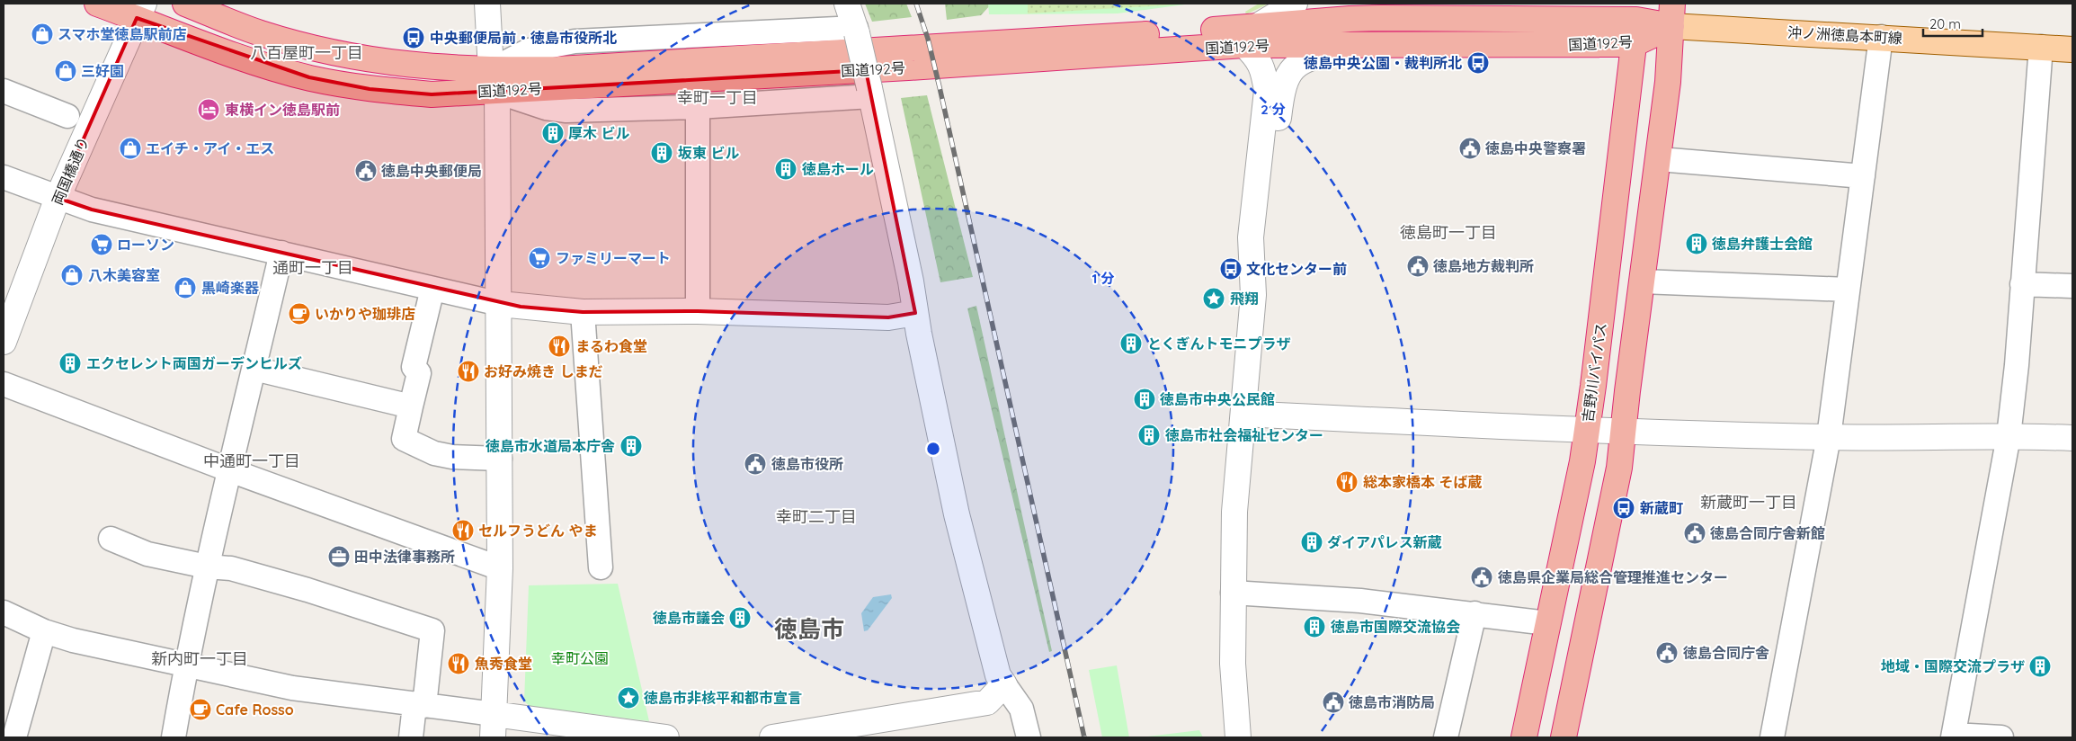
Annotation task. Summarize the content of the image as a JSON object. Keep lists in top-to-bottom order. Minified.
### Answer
{"streets":{"highway":["国道192号","吉野川バイパス"],"main road":["沖ノ洲徳島本町線"],"street":["両国橋通り"]},"crossings":[["沖ノ洲徳島本町線","国道192号"],["国道192号","両国橋通り"],["国道192号","吉野川バイパス"]],"districts":["八百屋町一丁目","幸町一丁目","徳島町一丁目","通町一丁目","中通町一丁目","新蔵町一丁目","幸町二丁目","徳島市","新内町一丁目"],"parks":["幸町公園"],"places":{"shop":["スマホ堂徳島駅前店","三好園","エイチ・アイ・エス","八木美容室","黒崎楽器"],"bus stop":["中央郵便局前・徳島市役所北","徳島中央公園・裁判所北","文化センター前","新蔵町"],"hotel":["東横イン徳島駅前"],"building":["厚木 ビル","坂東 ビル","徳島ホール","徳島弁護士会館","とくぎんトモニプラザ","エクセレント両国ガーデンヒルズ","徳島市中央公民館","徳島市社会福祉センター","徳島市水道局本庁舎","ダイアパレス新蔵","徳島市議会","徳島市国際交流協会","地域・国際交流プラザ"],"public building":["徳島中央警察署","徳島中央郵便局","徳島地方裁判所","徳島市役所","徳島合同庁舎新館","徳島県企業局総合管理推進センター","徳島合同庁舎","徳島市消防局"],"supermarket":["ローソン","ファミリーマート"],"place":["飛翔","徳島市非核平和都市宣言"],"cafe":["いかりや珈琲店","Cafe Rosso"],"restaurant":["まるわ食堂","お好み焼き しまだ","総本家橋本 そば蔵","セルフうどん やま","魚秀食堂"],"office":["田中法律事務所"]},"scale_bar":"20 m","rings":["2 分","1 分"]}
